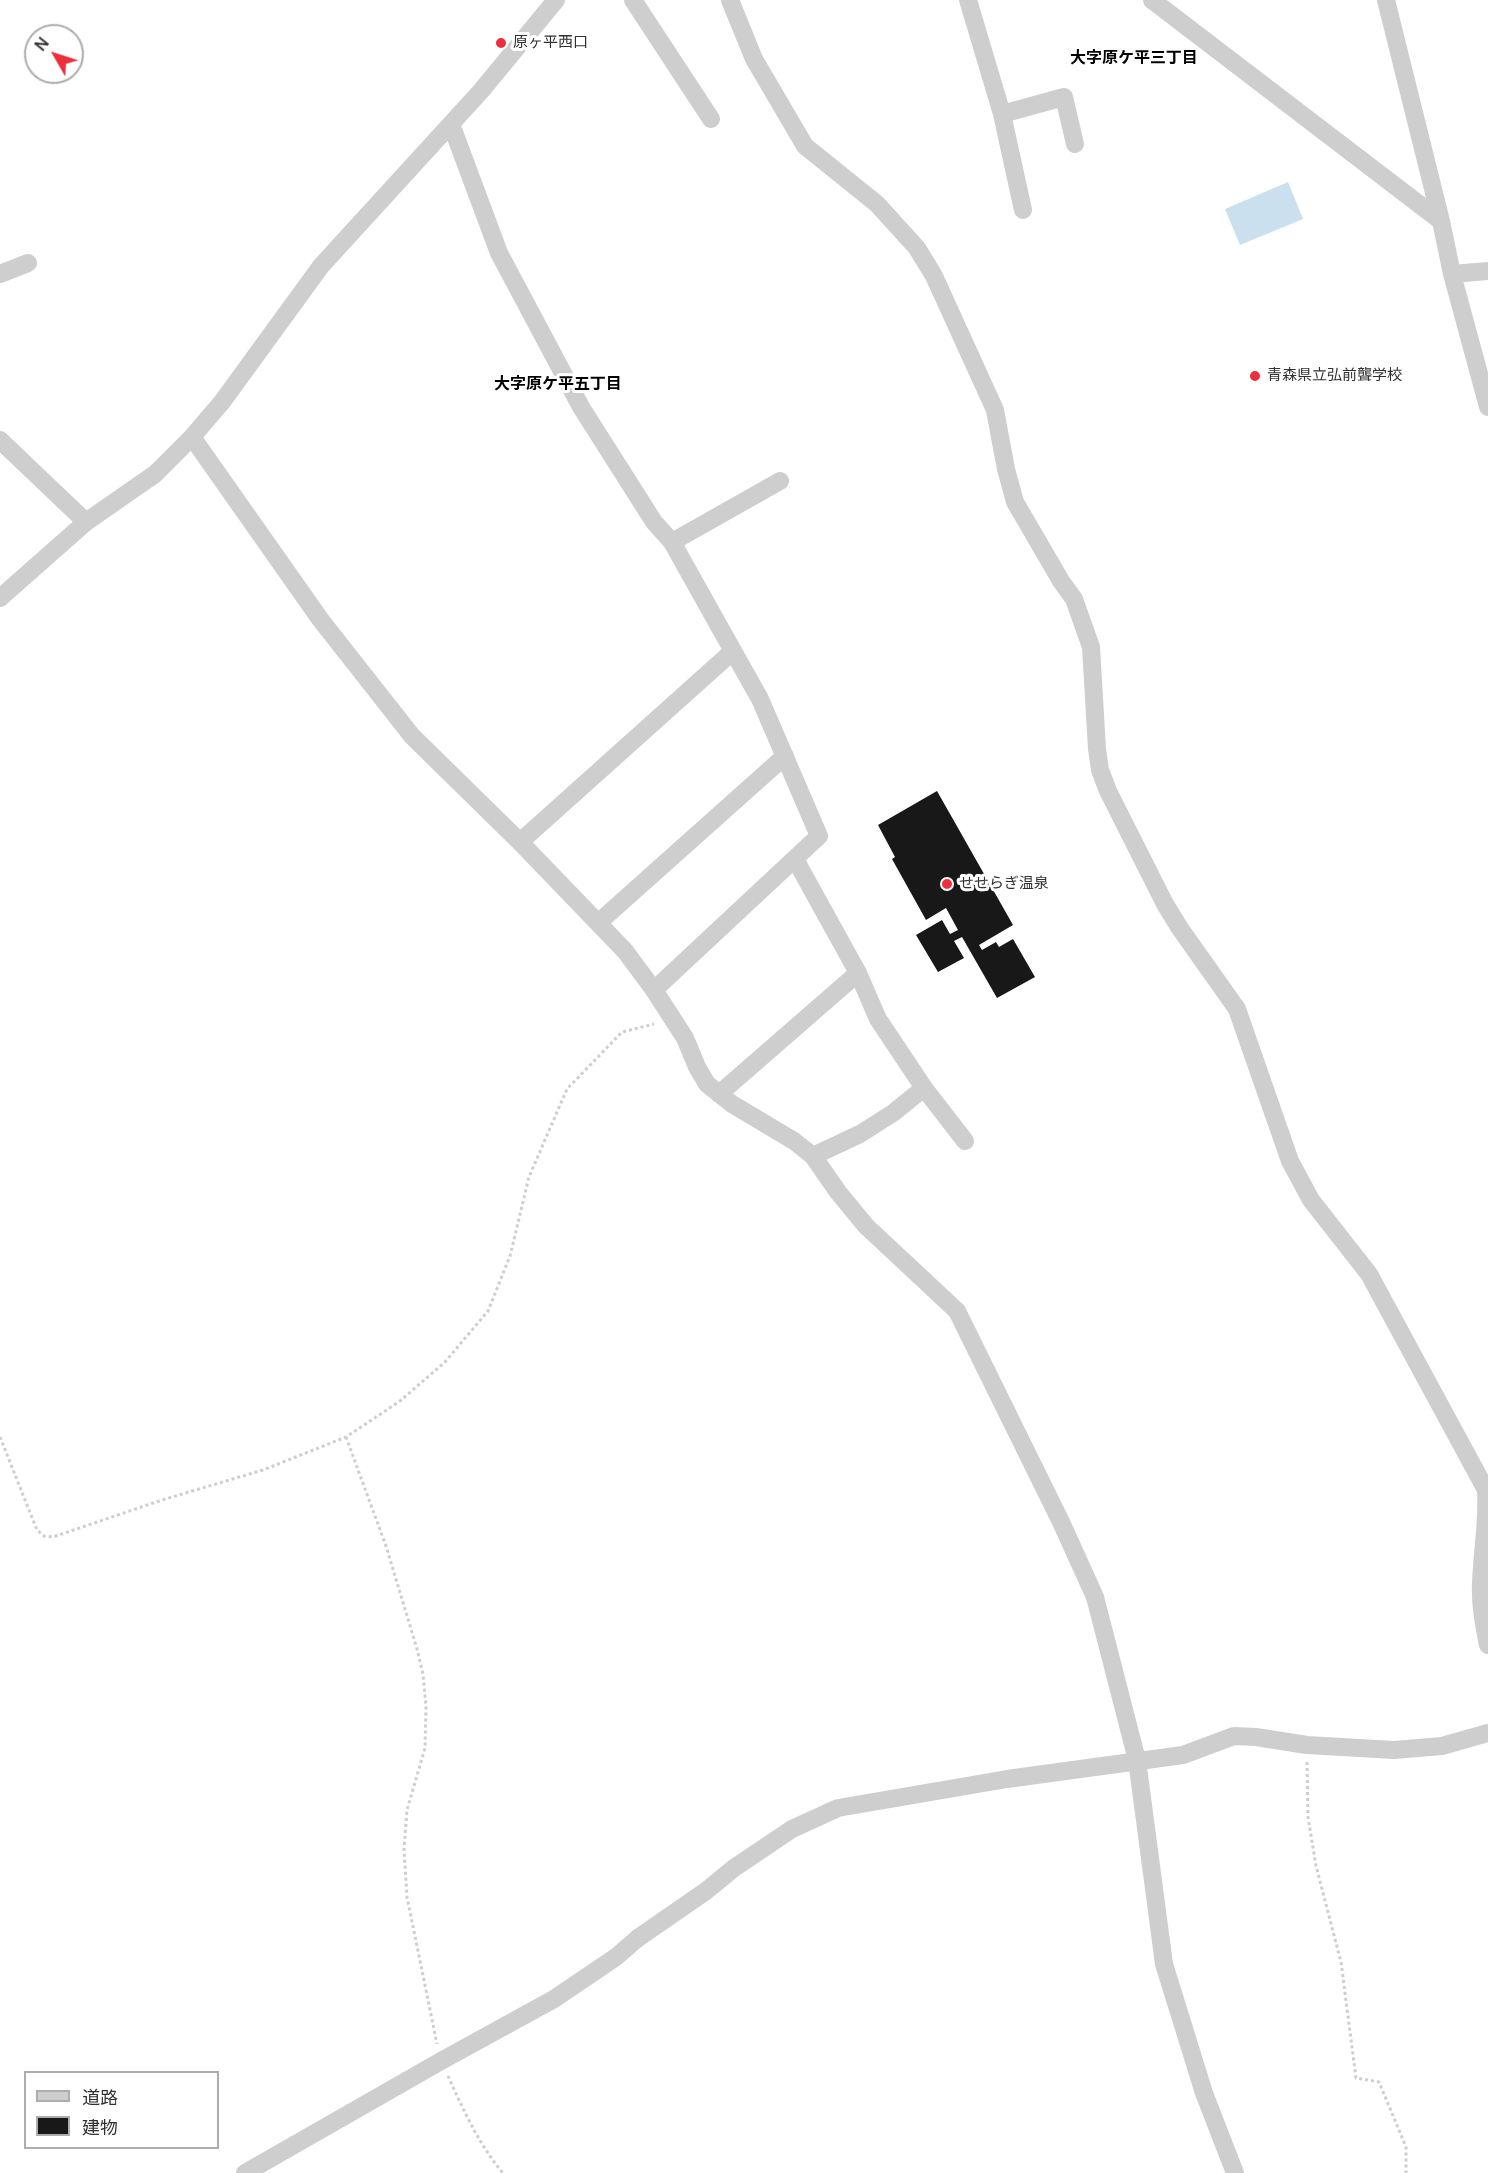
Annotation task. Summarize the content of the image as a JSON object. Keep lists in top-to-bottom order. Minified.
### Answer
{"districts":["大字原ケ平三丁目","大字原ケ平五丁目"],"places":["原ヶ平西口","青森県立弘前聾学校","せせらぎ温泉"],"legend":["道路","建物"],"north":"top left"}
